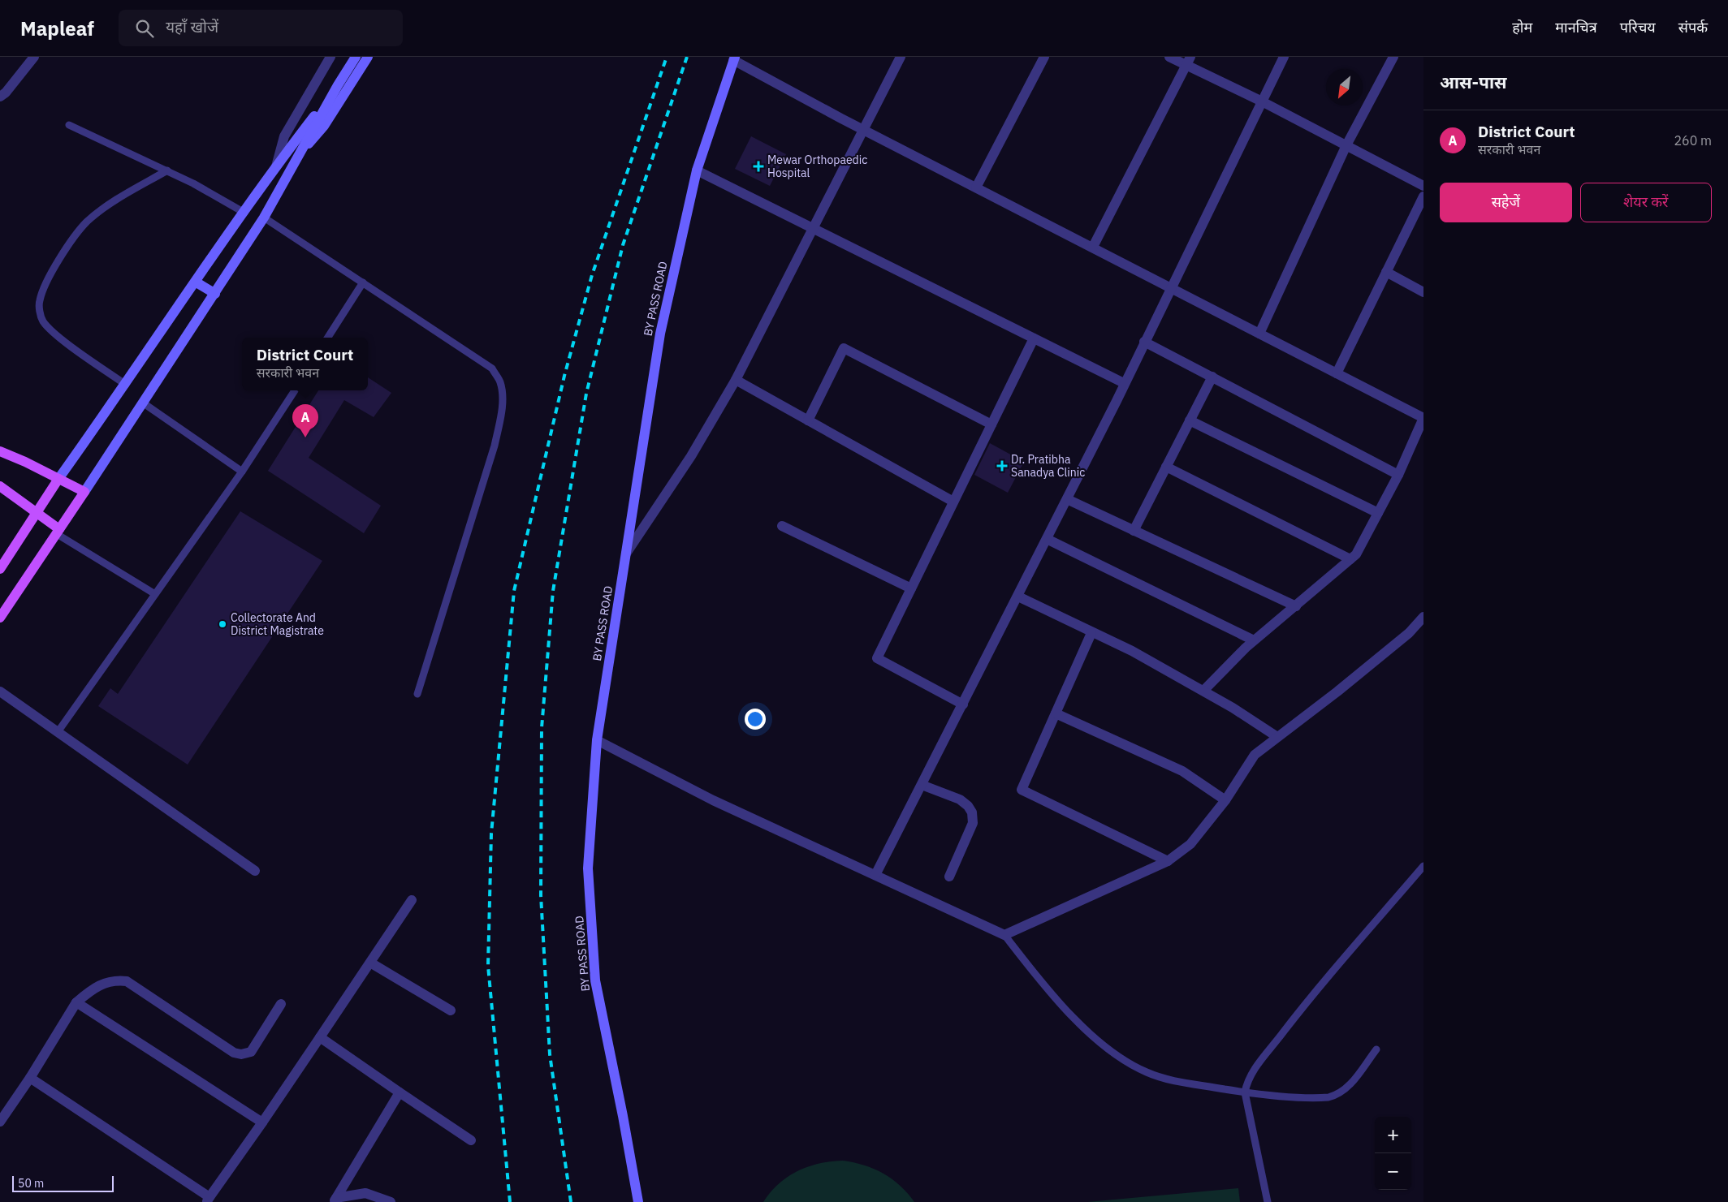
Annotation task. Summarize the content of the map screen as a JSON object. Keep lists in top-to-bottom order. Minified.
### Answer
{"streets":{"street":["BY PASS ROAD"]},"places":{"health":["Mewar Orthopaedic Hospital","Dr. Pratibha Sanadya Clinic"],"other":["Collectorate And District Magistrate"]},"scale_bar":"50 m","north":"bottom left","page":{"header":"Mapleaf","search":"यहाँ खोजें","nav":["होम","मानचित्र","परिचय","संपर्क"],"heading":"आस-पास","list":[{"mark":"A","name":"District Court","note":"सरकारी भवन","value":"260 m"}],"buttons":["सहेजें","शेयर करें"],"popup":["District Court","सरकारी भवन"],"pins":"A","map_buttons":["+","−"],"scale":"50 m"}}
